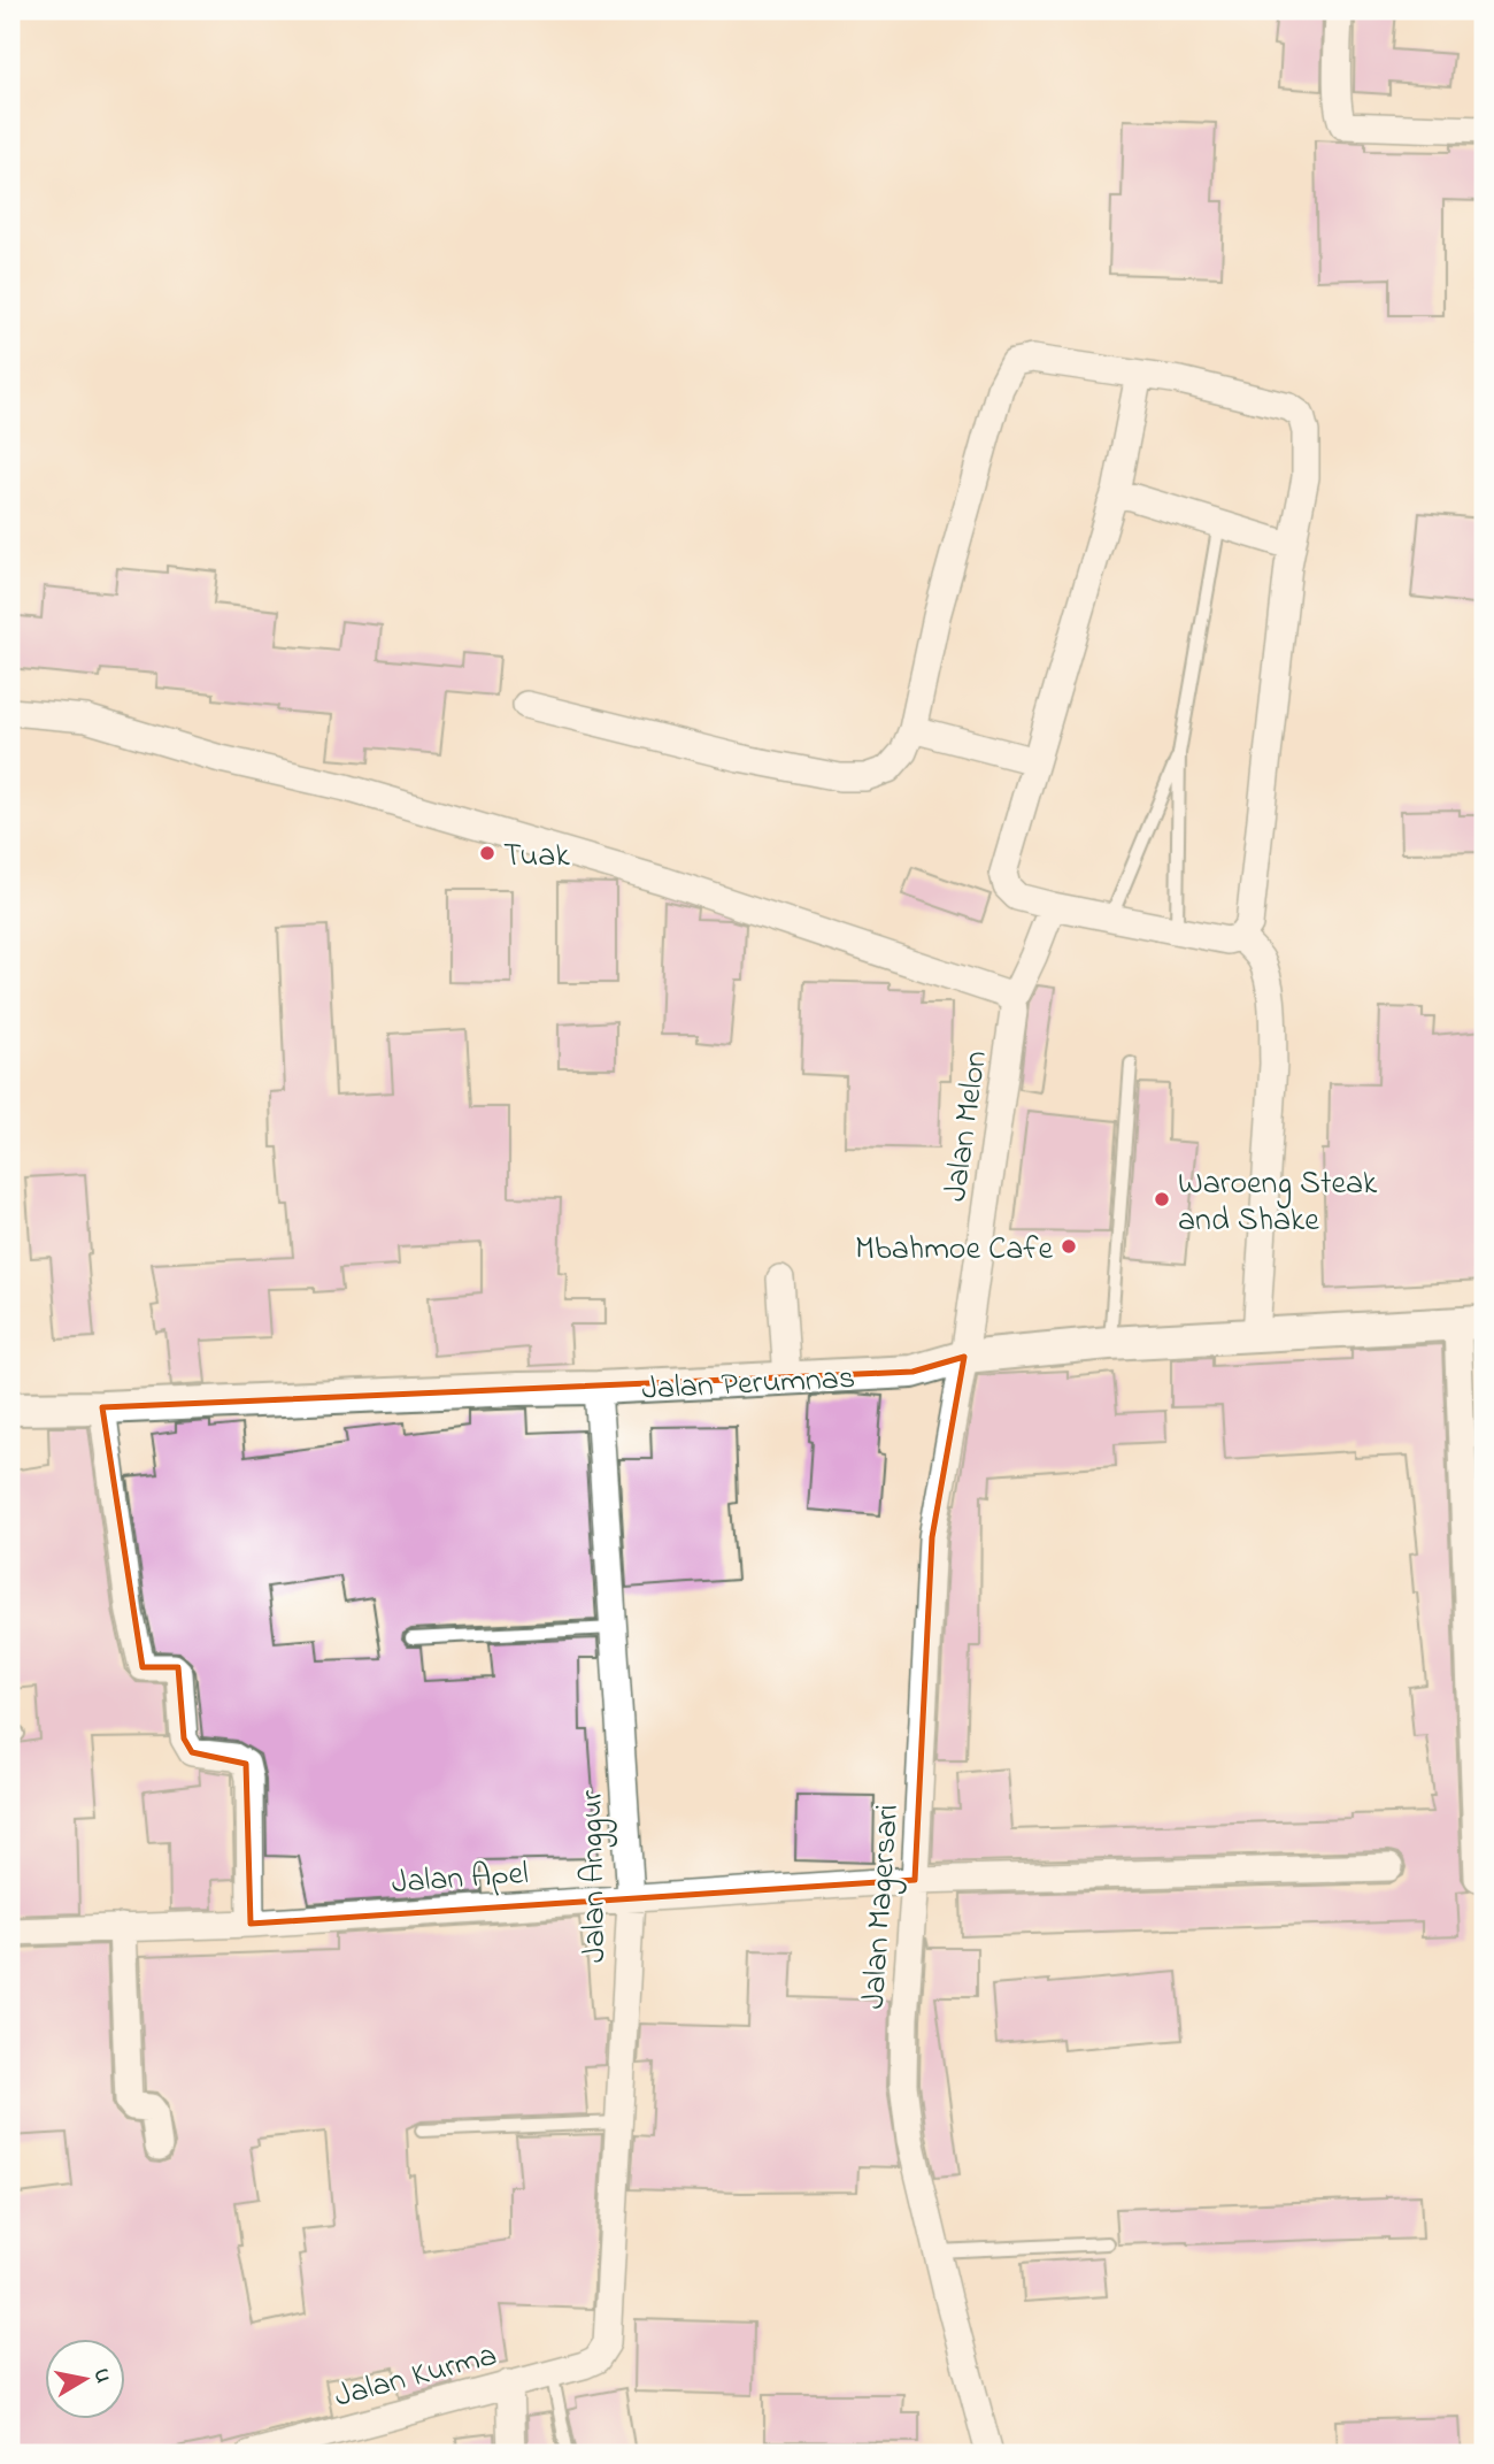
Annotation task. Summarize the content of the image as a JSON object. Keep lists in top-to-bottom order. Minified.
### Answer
{"streets":{"street":["Jalan Melon","Jalan Perumnas","Jalan Apel","Jalan Anggur","Jalan Magersari","Jalan Kurma"]},"crossings":[["Jalan Melon","Jalan Perumnas"],["Jalan Melon","Jalan Magersari"],["Jalan Perumnas","Jalan Anggur"],["Jalan Perumnas","Jalan Magersari"],["Jalan Apel","Jalan Anggur"],["Jalan Apel","Jalan Magersari"],["Jalan Anggur","Jalan Kurma"]],"places":["Tuak","Waroeng Steak and Shake","Mbahmoe Cafe"],"north":"right"}
